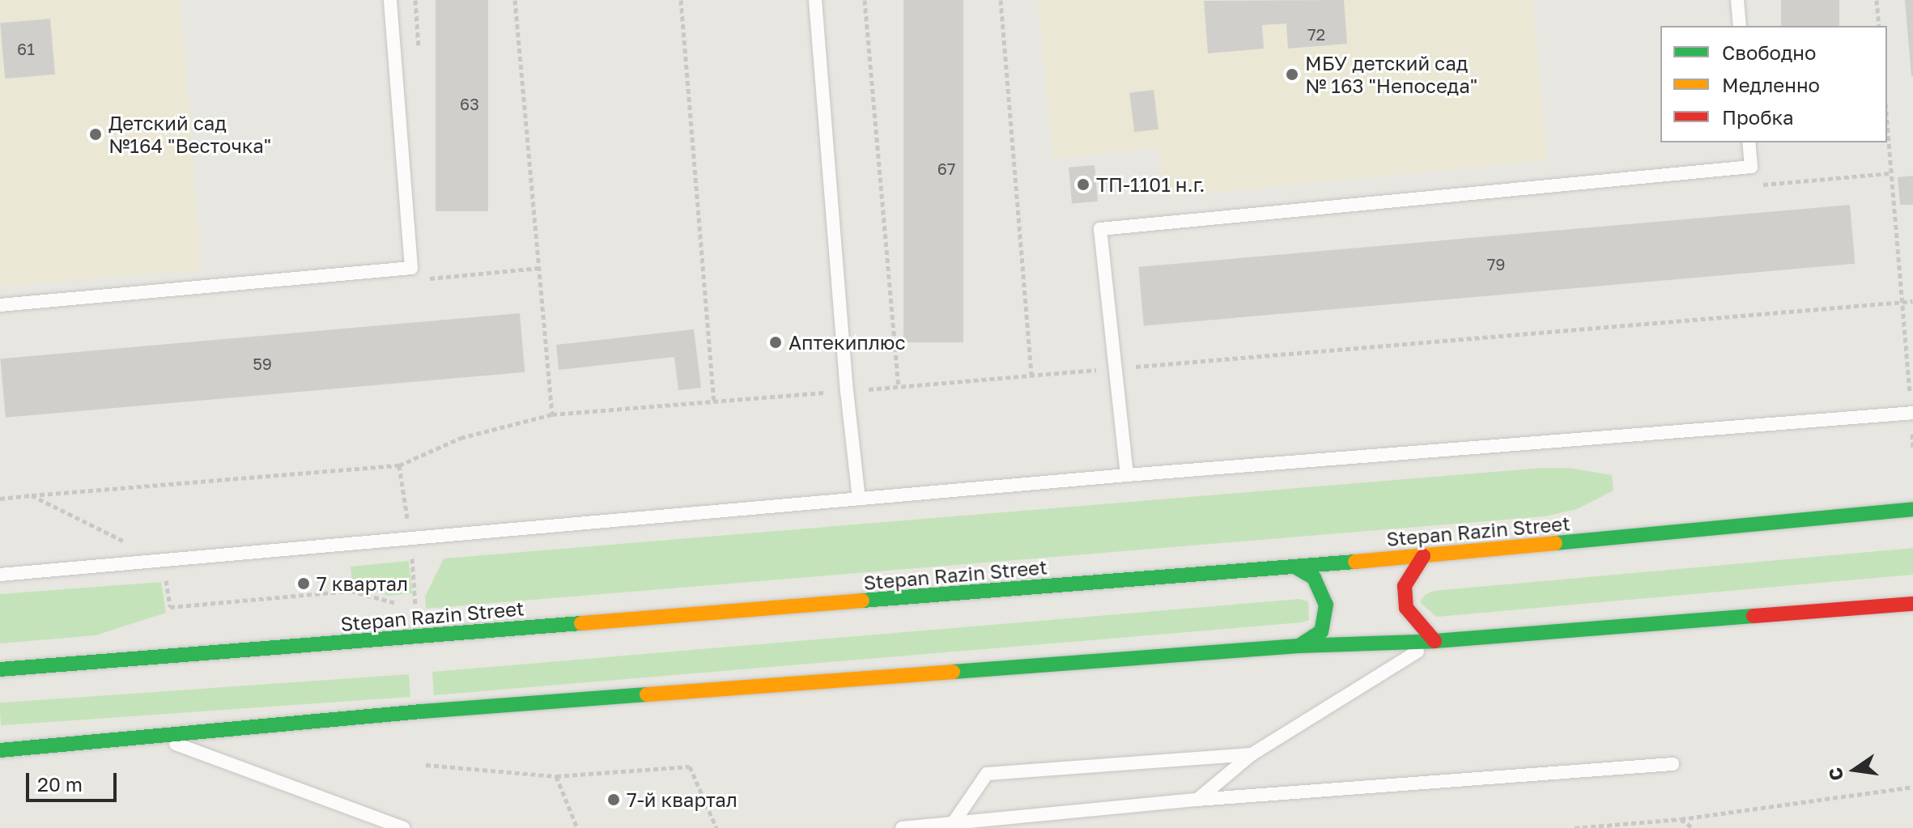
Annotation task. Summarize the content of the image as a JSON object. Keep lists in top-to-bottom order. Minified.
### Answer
{"streets":{"main road":["Stepan Razin Street"]},"places":["МБУ детский сад № 163 \"Непоседа\"","Детский сад №164 \"Весточка\"","ТП-1101 н.г.","Аптекиплюс","7 квартал","7-й квартал"],"house_numbers":["72","61","63","67","79","59"],"legend":["Свободно","Медленно","Пробка"],"scale_bar":"20 m","north":"left"}
